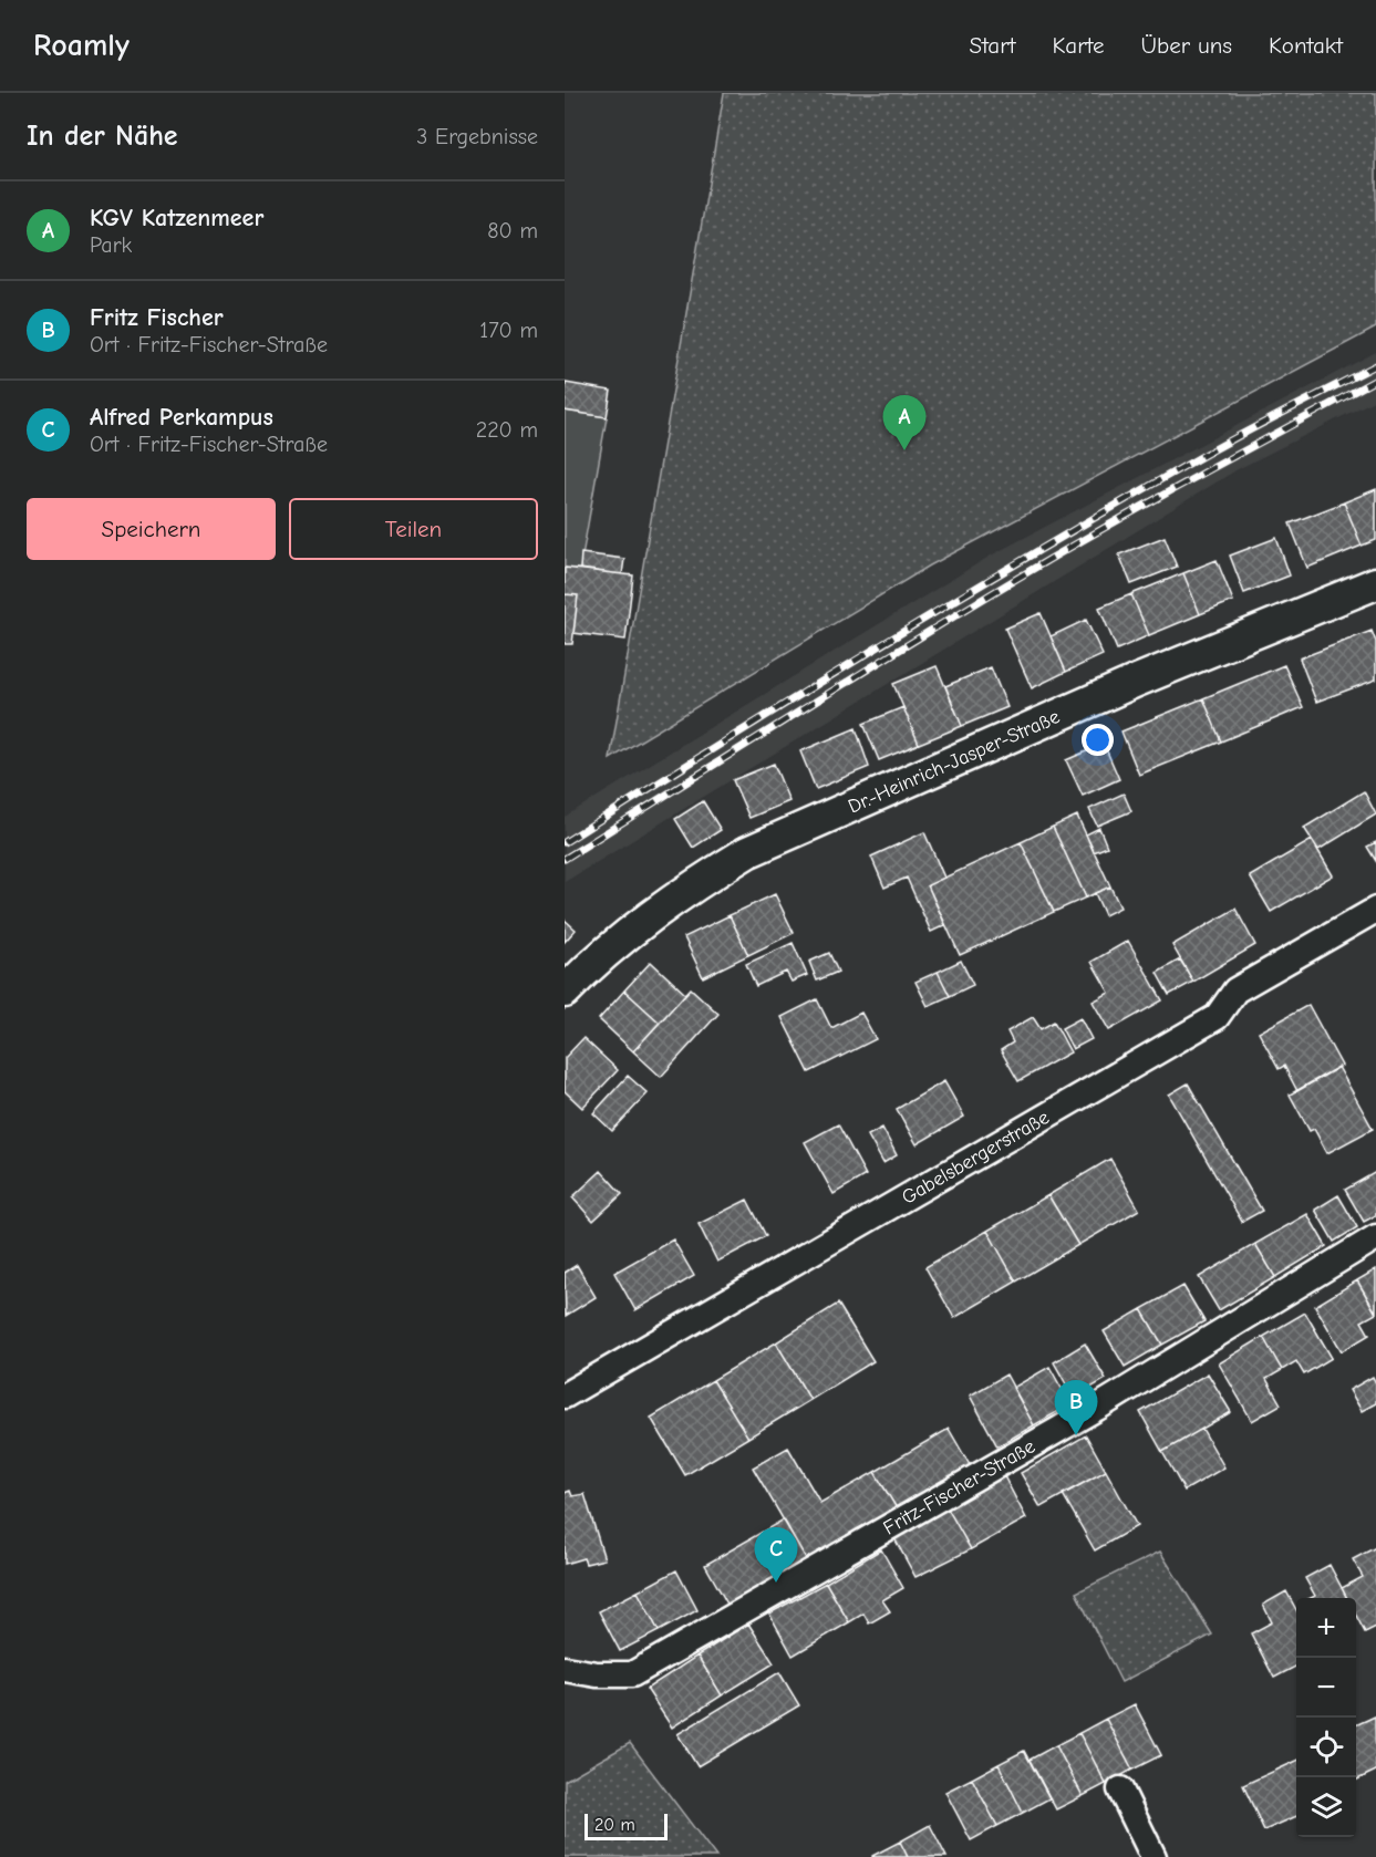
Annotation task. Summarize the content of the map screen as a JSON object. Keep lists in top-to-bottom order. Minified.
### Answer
{"streets":{"street":["Dr.-Heinrich-Jasper-Straße","Gabelsbergerstraße","Fritz-Fischer-Straße"]},"scale_bar":"20 m","page":{"header":"Roamly","nav":["Start","Karte","Über uns","Kontakt"],"heading":["In der Nähe","3 Ergebnisse"],"list":[{"mark":"A","name":"KGV Katzenmeer","note":"Park","value":"80 m"},{"mark":"B","name":"Fritz Fischer","note":"Ort · Fritz-Fischer-Straße","value":"170 m"},{"mark":"C","name":"Alfred Perkampus","note":"Ort · Fritz-Fischer-Straße","value":"220 m"}],"pins":["A","B","C"],"buttons":["Speichern","Teilen"],"map_buttons":["+","−"],"scale":"20 m"}}
